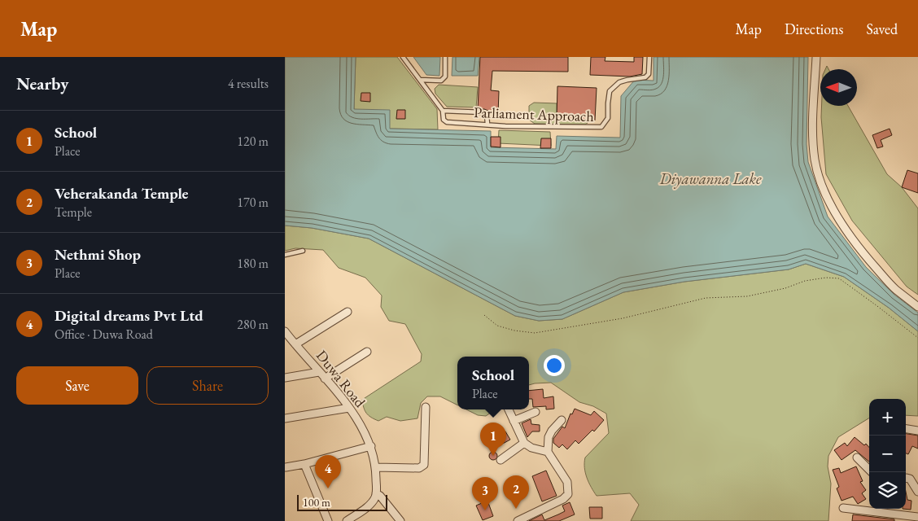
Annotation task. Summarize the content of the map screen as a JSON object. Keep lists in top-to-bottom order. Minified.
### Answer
{"streets":{"street":["Duwa Road"],"lane":["Parliament Approach"]},"water":["Diyawanna Lake"],"scale_bar":"100 m","north":"left","page":{"header":"Map","nav":["Map","Directions","Saved"],"heading":["Nearby","4 results"],"list":[{"mark":"1","name":"School","note":"Place","value":"120 m"},{"mark":"2","name":"Veherakanda Temple","note":"Temple","value":"170 m"},{"mark":"3","name":"Nethmi Shop","note":"Place","value":"180 m"},{"mark":"4","name":"Digital dreams Pvt Ltd","note":"Office · Duwa Road","value":"280 m"}],"buttons":["Save","Share"],"popup":["School","Place"],"map_buttons":["+","−"],"pins":["1","4","2","3"],"scale":"100 m"}}
